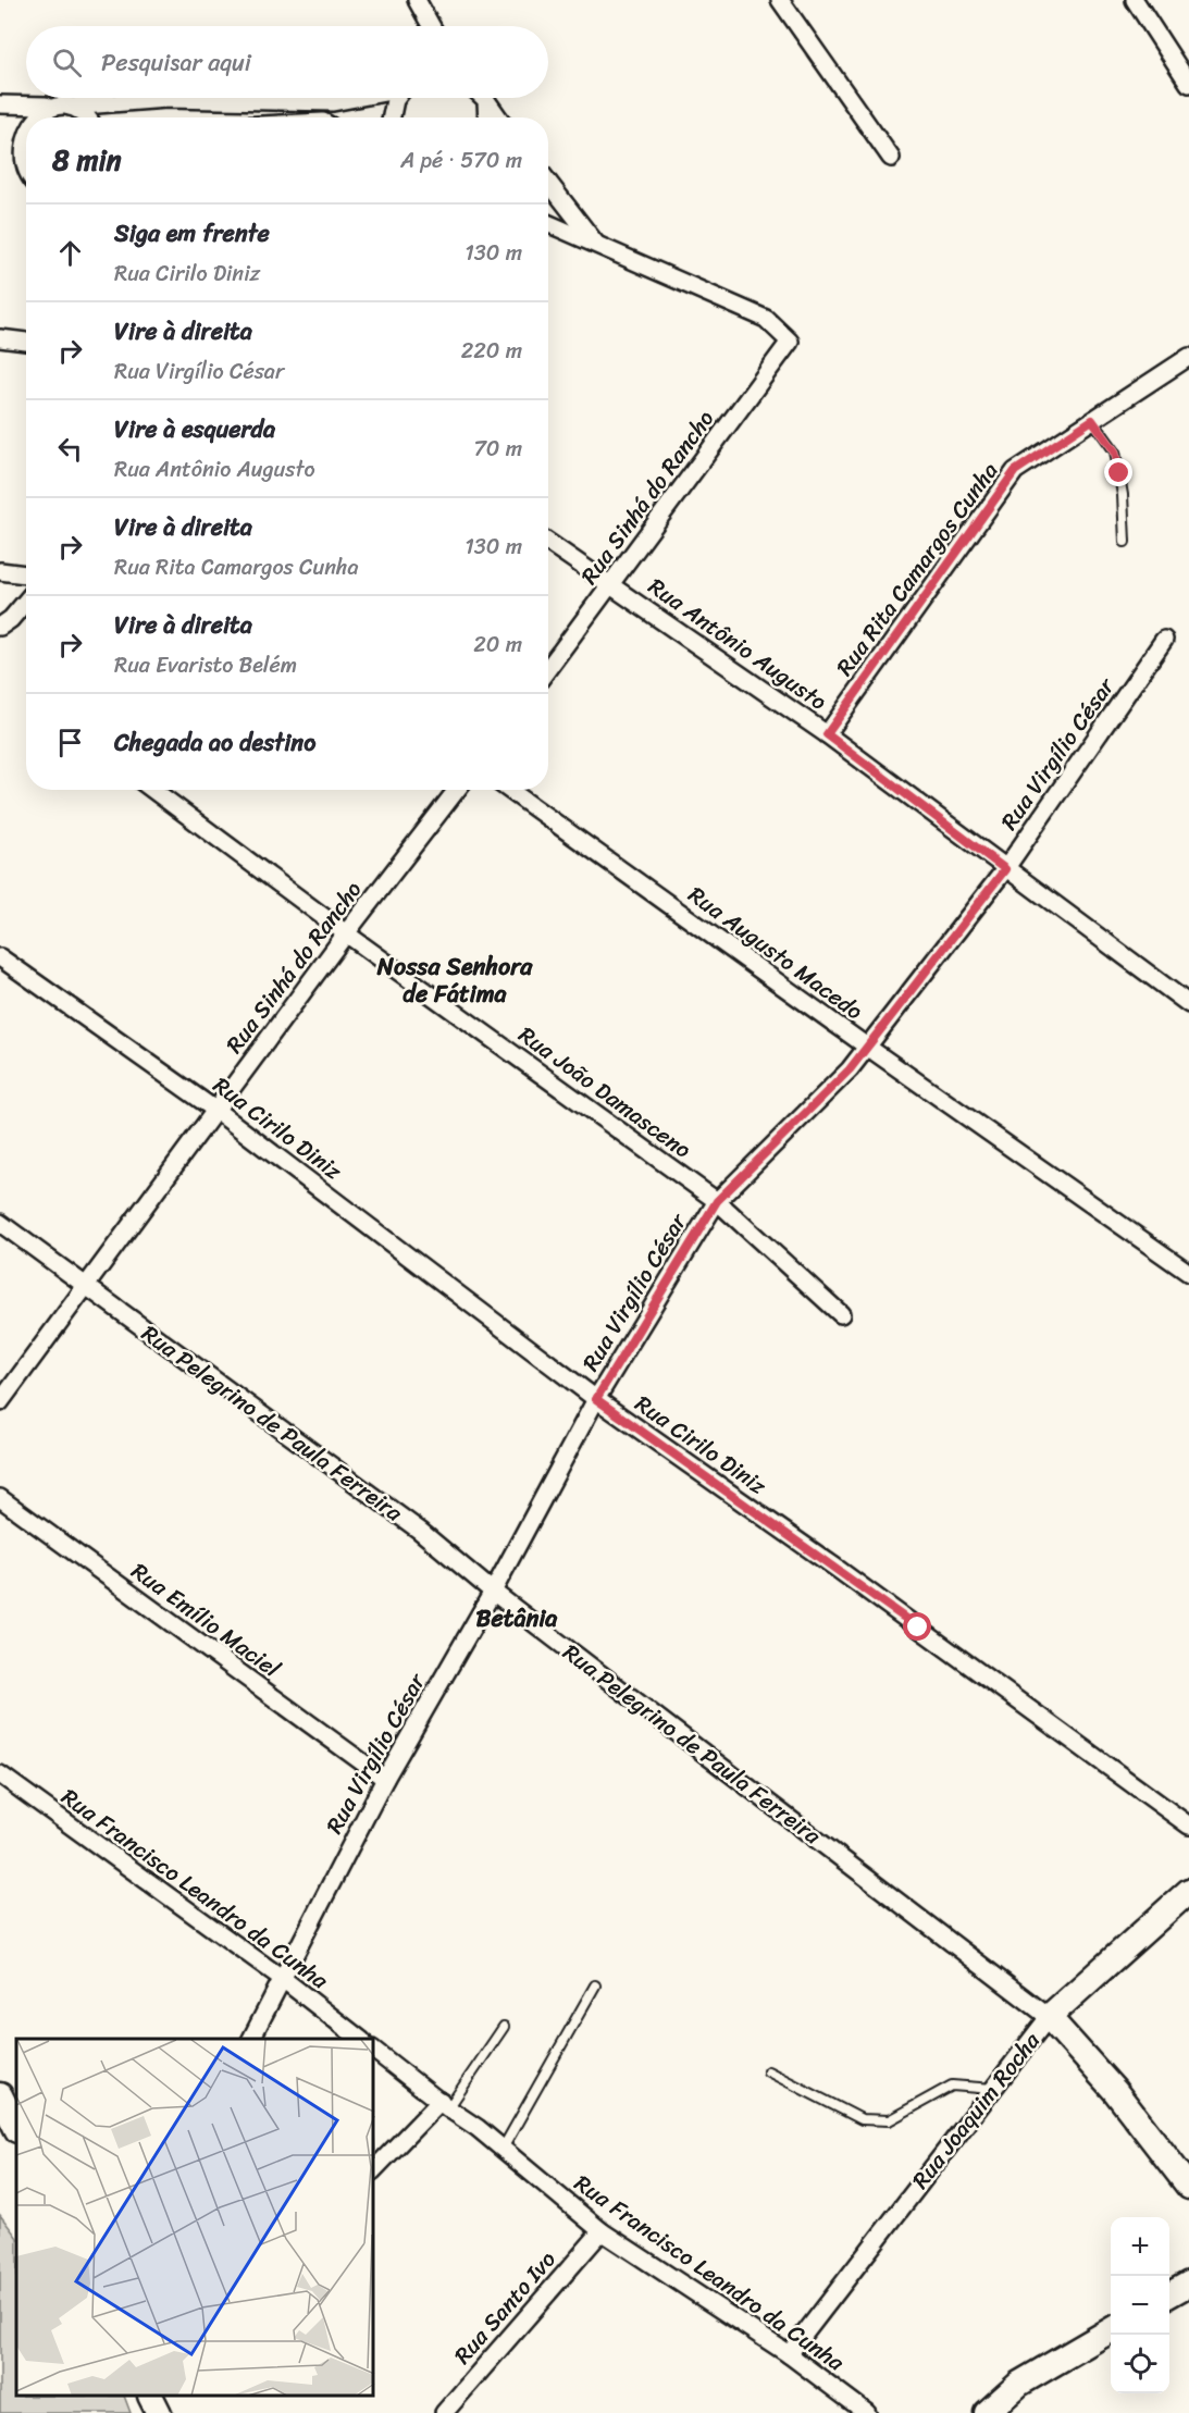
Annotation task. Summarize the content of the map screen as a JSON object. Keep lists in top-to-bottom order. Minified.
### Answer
{"streets":{"main road":["Rua Pelegrino de Paula Ferreira","Rua Joaquim Rocha"],"street":["Rua Sinhá do Rancho","Rua Rita Camargos Cunha","Rua Antônio Augusto","Rua Virgílio César","Rua Augusto Macedo","Rua João Damasceno","Rua Cirilo Diniz","Rua Emílio Maciel","Rua Francisco Leandro da Cunha","Rua Santo Ivo"]},"crossings":[["Rua Sinhá do Rancho","Rua Antônio Augusto"],["Rua Sinhá do Rancho","Rua João Damasceno"],["Rua Sinhá do Rancho","Rua Cirilo Diniz"],["Rua Sinhá do Rancho","Rua Pelegrino de Paula Ferreira"],["Rua Rita Camargos Cunha","Rua Antônio Augusto"],["Rua Antônio Augusto","Rua Virgílio César"],["Rua Virgílio César","Rua Augusto Macedo"],["Rua Virgílio César","Rua João Damasceno"],["Rua Virgílio César","Rua Cirilo Diniz"],["Rua Virgílio César","Rua Pelegrino de Paula Ferreira"],["Rua Virgílio César","Rua Emílio Maciel"],["Rua Virgílio César","Rua Francisco Leandro da Cunha"],["Rua Pelegrino de Paula Ferreira","Rua Joaquim Rocha"],["Rua Francisco Leandro da Cunha","Rua Joaquim Rocha"],["Rua Francisco Leandro da Cunha","Rua Santo Ivo"]],"districts":["Nossa Senhora de Fátima","Betânia"],"page":{"search":"Pesquisar aqui","heading":["8 min","A pé · 570 m"],"list":[["Siga em frente","Rua Cirilo Diniz","130 m"],["Vire à direita","Rua Virgílio César","220 m"],["Vire à esquerda","Rua Antônio Augusto","70 m"],["Vire à direita","Rua Rita Camargos Cunha","130 m"],["Vire à direita","Rua Evaristo Belém","20 m"],"Chegada ao destino"],"map_buttons":["+","−"]}}
